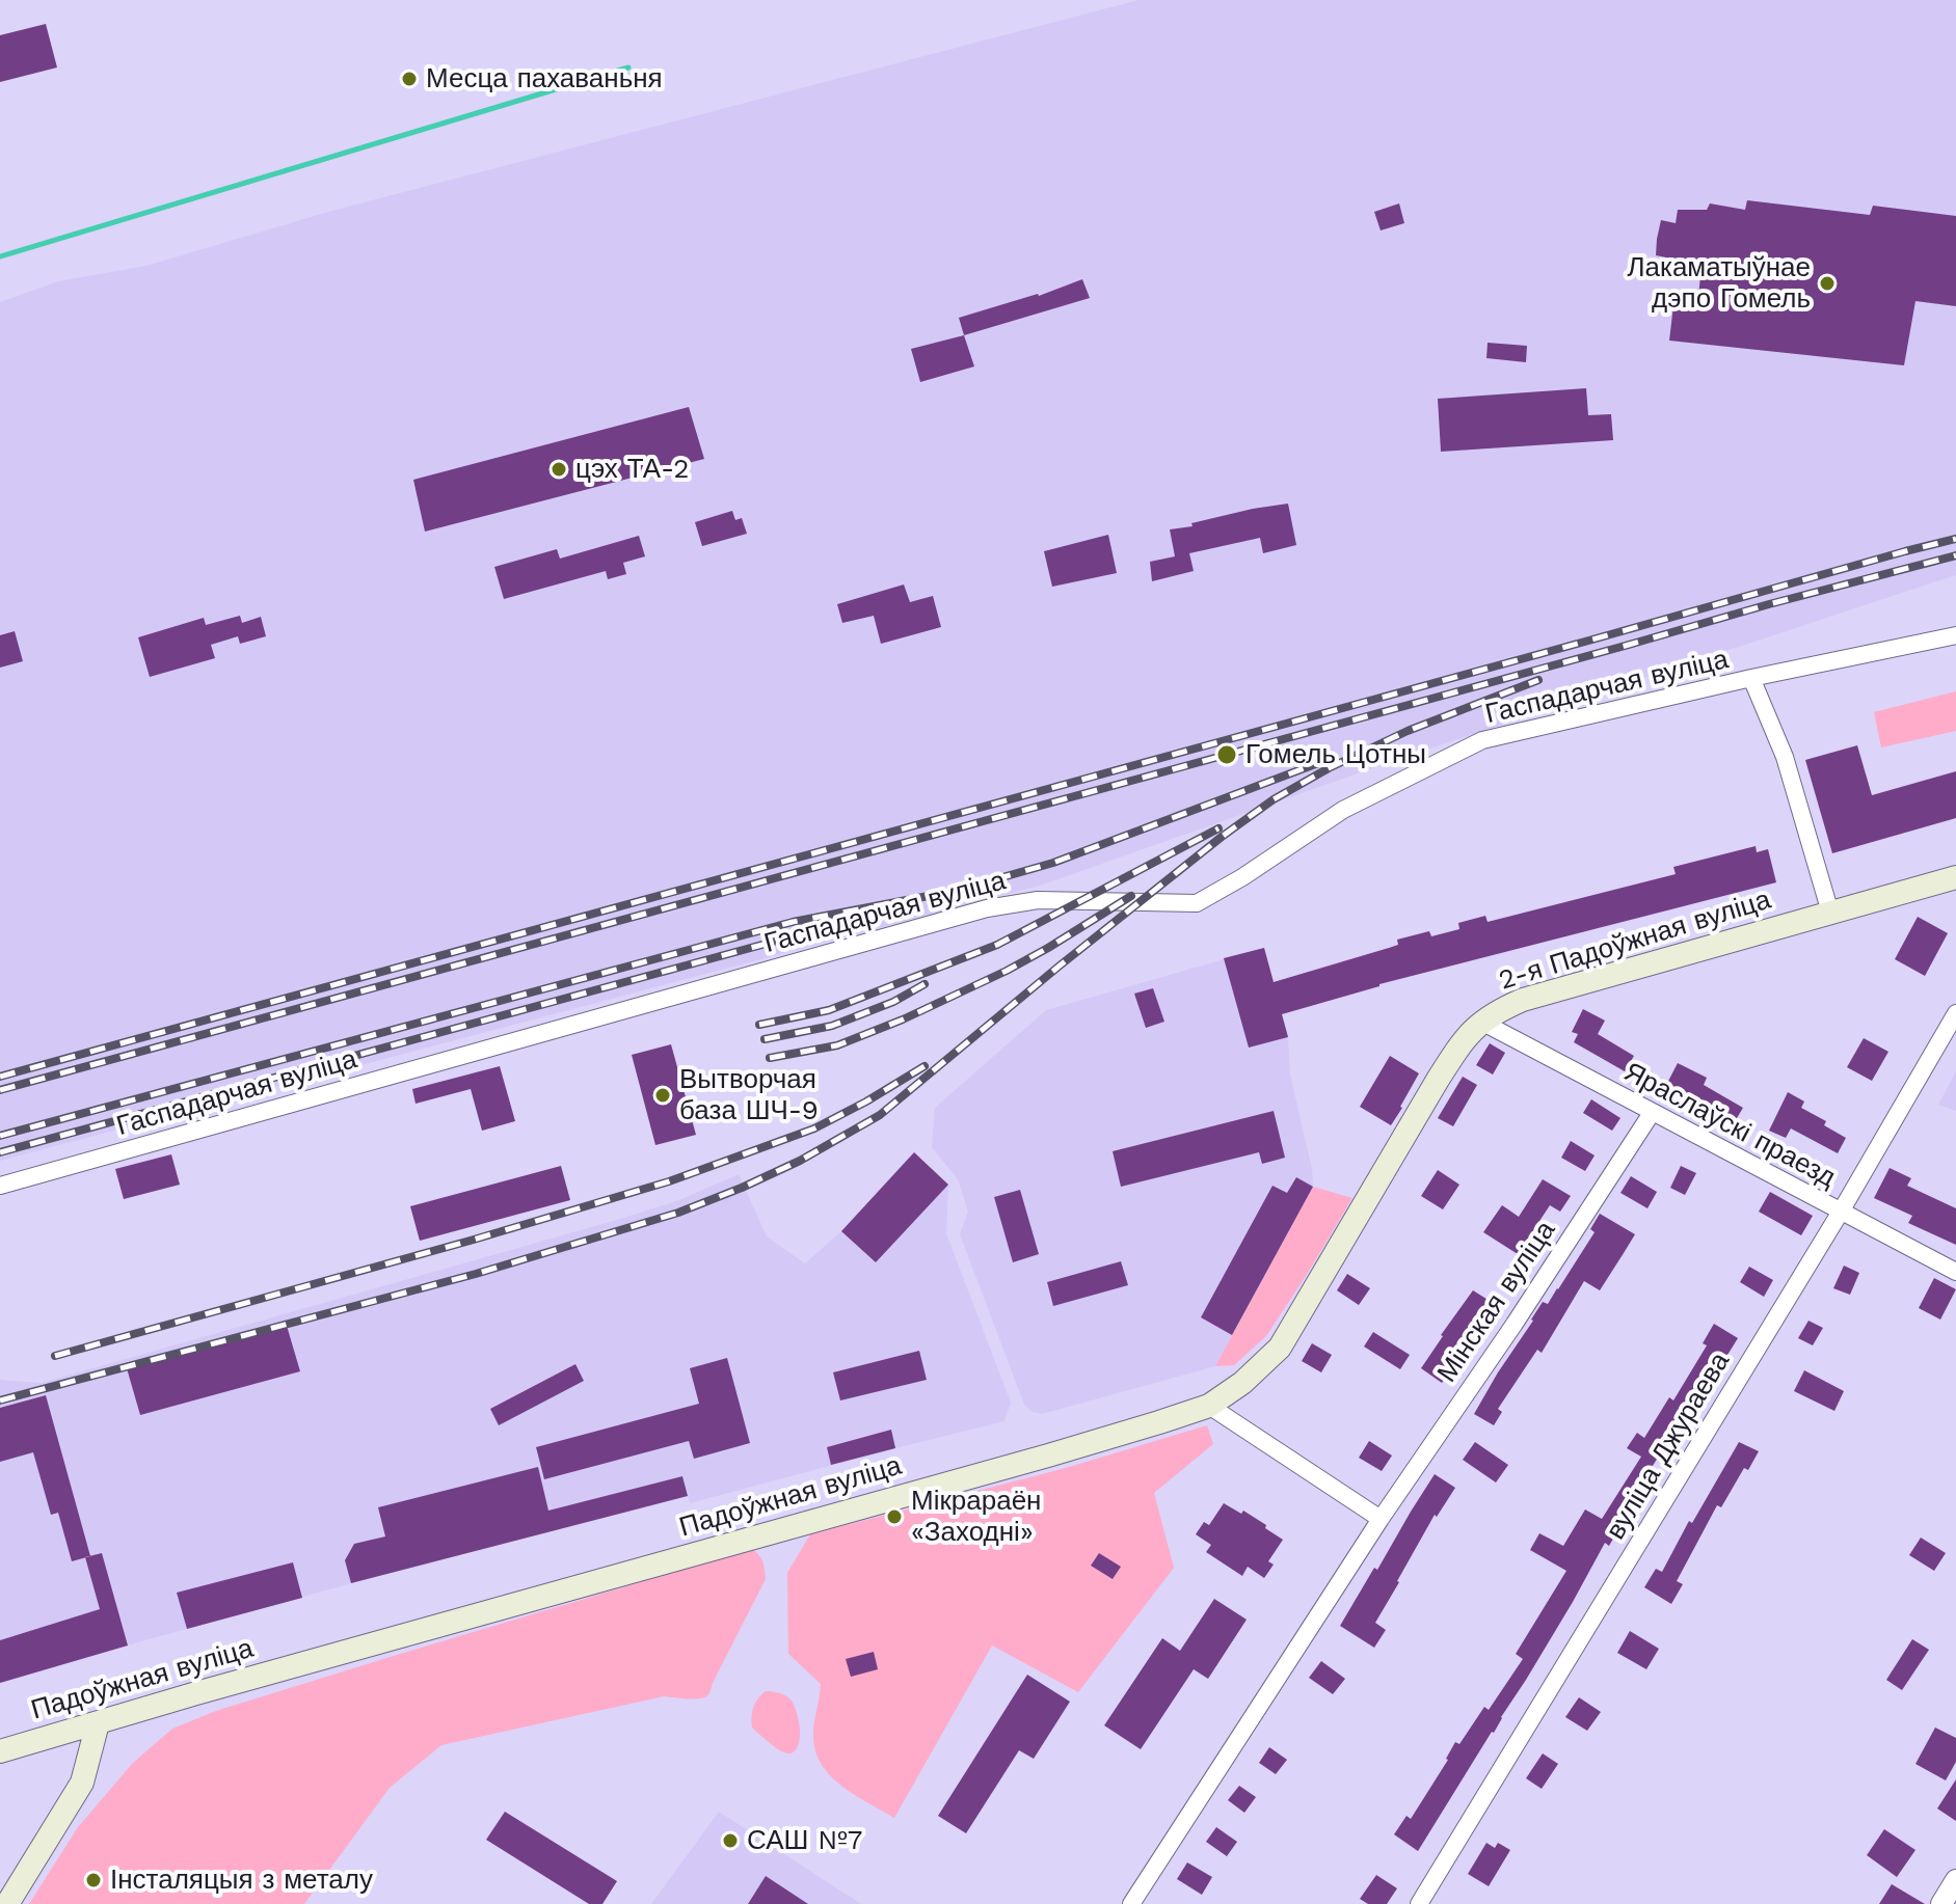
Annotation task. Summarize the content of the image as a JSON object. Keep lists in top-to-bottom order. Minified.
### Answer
{"streets":{"main road":["2-я Падоўжная вуліца","Падоўжная вуліца"],"street":["Гаспадарчая вуліца","Яраслаўскі праезд","Мінская вуліца","вуліца Джураева"]},"crossings":[["2-я Падоўжная вуліца","Яраслаўскі праезд"],["2-я Падоўжная вуліца","Падоўжная вуліца"],["Яраслаўскі праезд","Мінская вуліца"],["Яраслаўскі праезд","вуліца Джураева"]],"places":["Месца пахаваньня","Лакаматыўнае дэпо Гомель","цэх ТА-2","Гомель Цотны","Вытворчая база ШЧ-9","Мікрараён «Заходні»","САШ №7","Інсталяцыя з металу"]}
